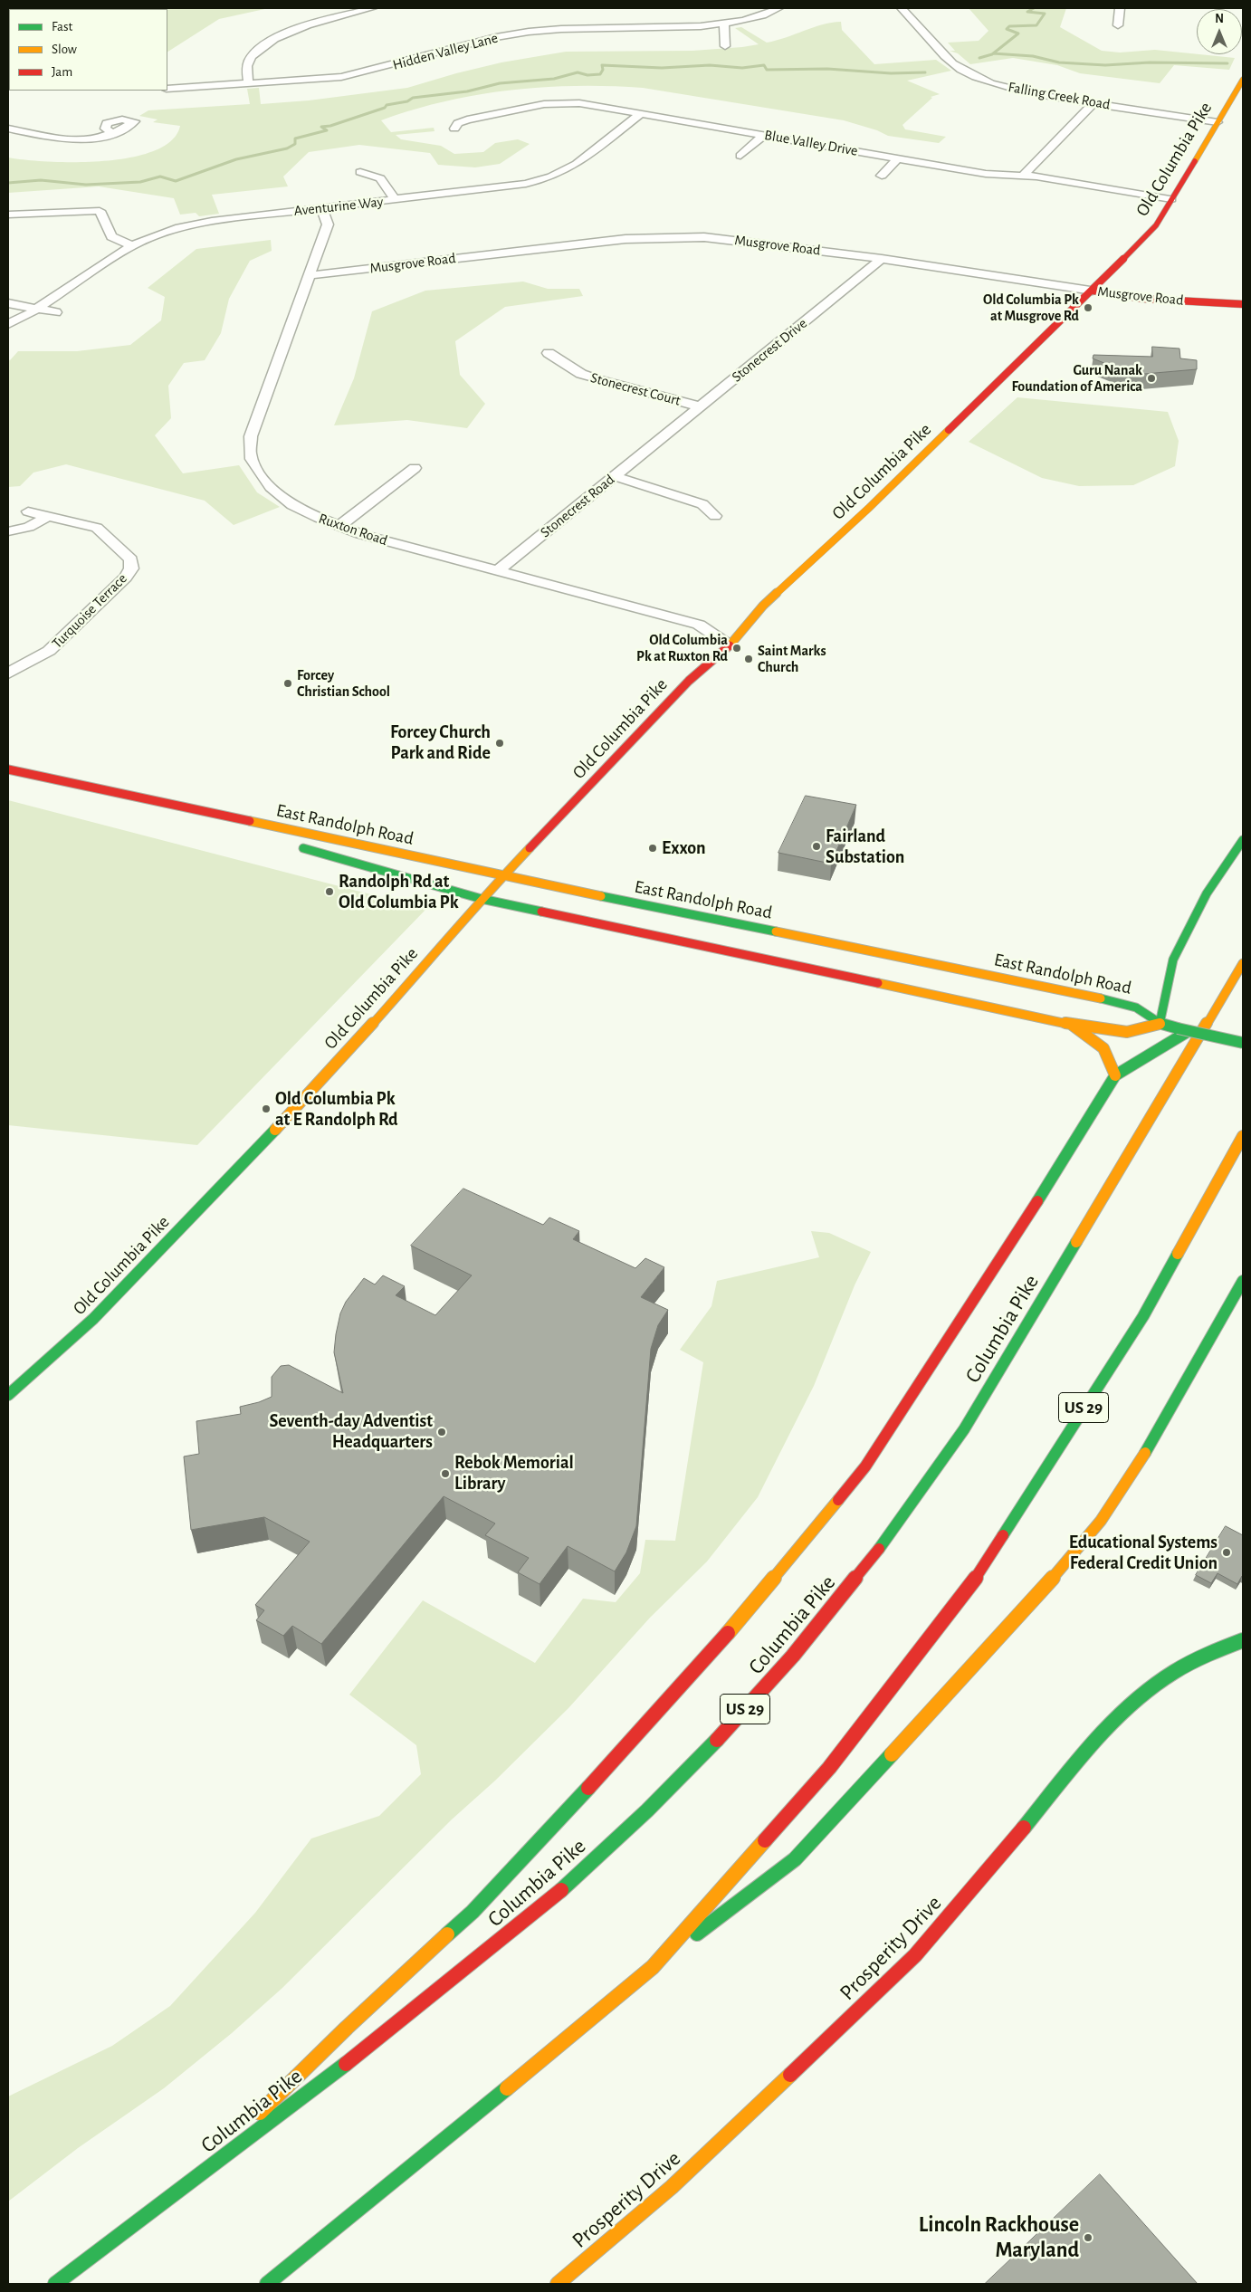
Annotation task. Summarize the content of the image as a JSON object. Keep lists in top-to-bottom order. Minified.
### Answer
{"streets":{"main road":["Old Columbia Pike","Musgrove Road","East Randolph Road","Columbia Pike","US 29","Prosperity Drive"],"street":["Hidden Valley Lane","Falling Creek Road","Blue Valley Drive","Aventurine Way","Stonecrest Drive","Stonecrest Court","Stonecrest Road","Ruxton Road","Turquoise Terrace"]},"crossings":[["Falling Creek Road","Old Columbia Pike"],["Blue Valley Drive","Old Columbia Pike"],["Blue Valley Drive","Aventurine Way"],["Old Columbia Pike","Musgrove Road"],["Old Columbia Pike","Ruxton Road"],["Old Columbia Pike","East Randolph Road"],["Aventurine Way","Ruxton Road"],["Musgrove Road","Stonecrest Drive"],["Musgrove Road","Ruxton Road"],["Stonecrest Drive","Stonecrest Court"],["Stonecrest Drive","Stonecrest Road"],["Stonecrest Road","Ruxton Road"]],"places":["Old Columbia Pk at Musgrove Rd","Guru Nanak Foundation of America","Old Columbia Pk at Ruxton Rd","Saint Marks Church","Forcey Christian School","Forcey Church Park and Ride","Fairland Substation","Exxon","Randolph Rd at Old Columbia Pk","Old Columbia Pk at E Randolph Rd","Seventh-day Adventist Headquarters","Rebok Memorial Library","Educational Systems Federal Credit Union","Lincoln Rackhouse Maryland"],"legend":["Fast","Slow","Jam"],"north":"top"}
